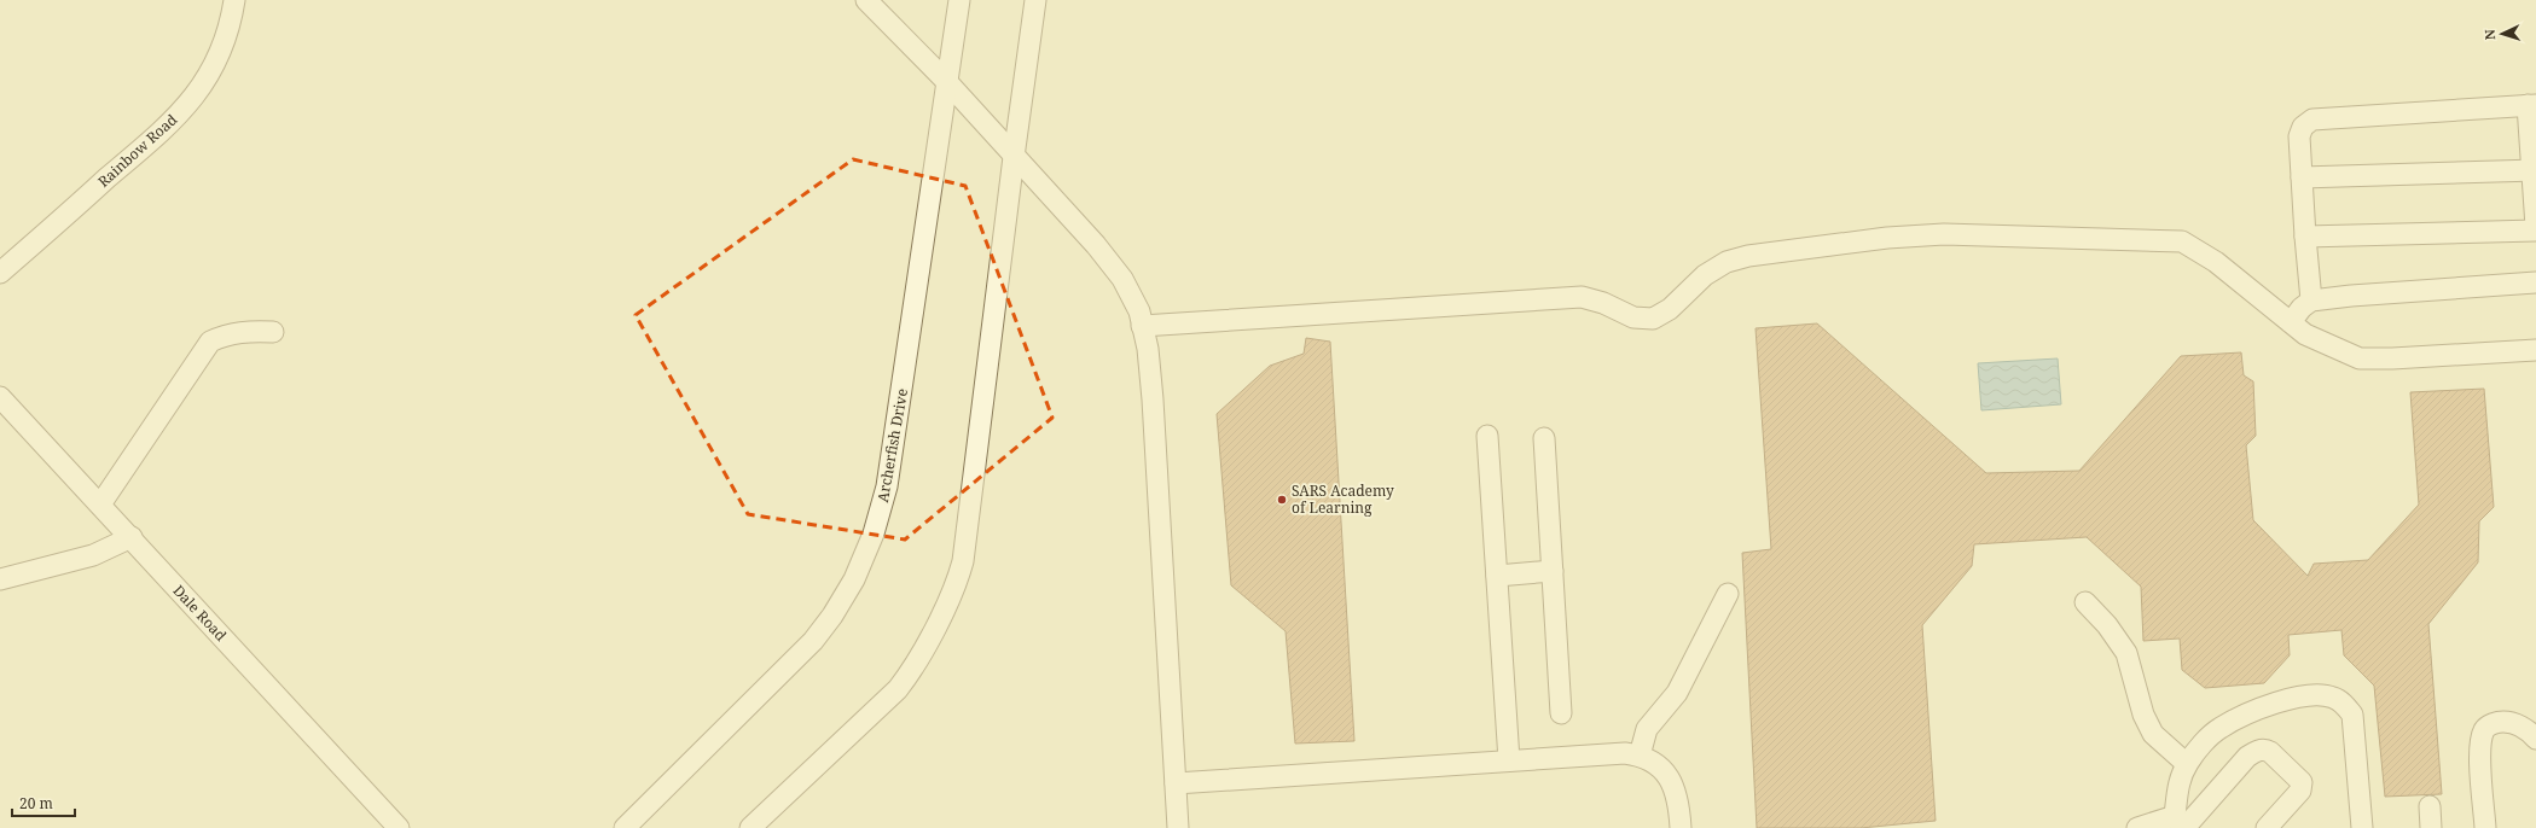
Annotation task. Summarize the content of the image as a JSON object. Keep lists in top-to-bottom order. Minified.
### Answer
{"streets":{"street":["Rainbow Road","Archerfish Drive","Dale Road"]},"places":["SARS Academy of Learning"],"scale_bar":"20 m","north":"left"}
